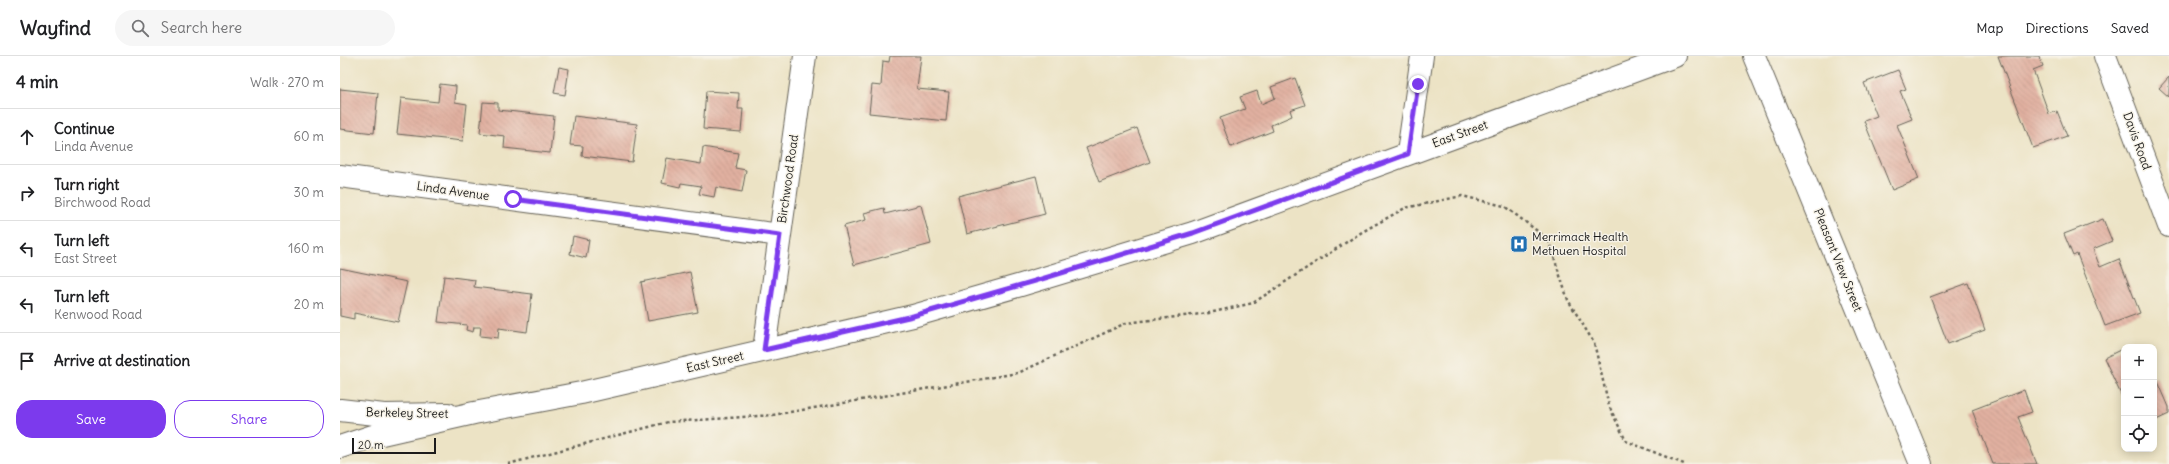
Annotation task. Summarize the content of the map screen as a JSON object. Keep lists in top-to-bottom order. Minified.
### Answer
{"streets":{"street":["East Street","Davis Road","Birchwood Road","Linda Avenue","Pleasant View Street","Berkeley Street"]},"crossings":[["East Street","Birchwood Road"],["East Street","Berkeley Street"],["Birchwood Road","Linda Avenue"]],"places":{"hospital":["Merrimack Health Methuen Hospital"]},"scale_bar":"20 m","page":{"header":"Wayfind","search":"Search here","nav":["Map","Directions","Saved"],"heading":["4 min","Walk · 270 m"],"list":[["Continue","Linda Avenue","60 m"],["Turn right","Birchwood Road","30 m"],["Turn left","East Street","160 m"],["Turn left","Kenwood Road","20 m"],"Arrive at destination"],"map_buttons":["+","−"],"buttons":["Save","Share"],"scale":"20 m"}}
